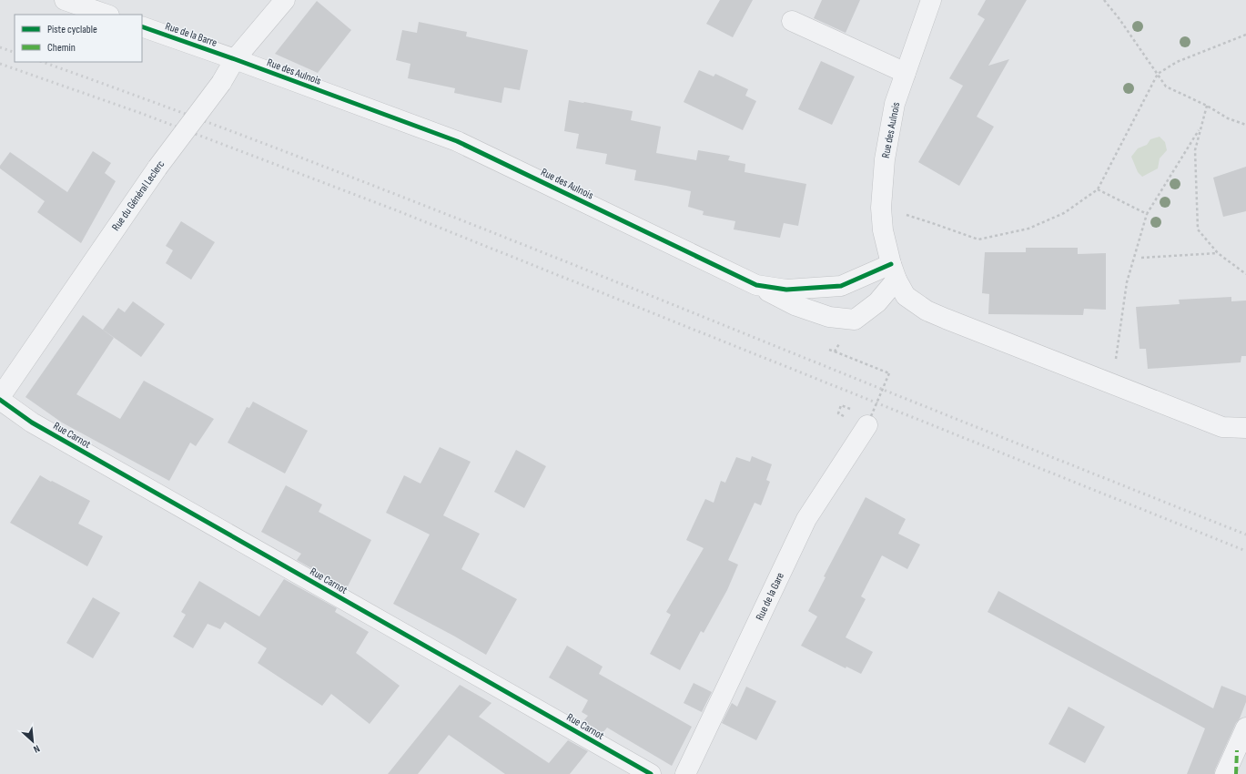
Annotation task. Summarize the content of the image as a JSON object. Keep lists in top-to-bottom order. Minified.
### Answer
{"streets":{"street":["Rue de la Barre","Rue des Aulnois","Rue du Général Leclerc","Rue Carnot","Rue de la Gare"]},"crossings":[["Rue de la Barre","Rue des Aulnois"],["Rue de la Barre","Rue du Général Leclerc"],["Rue des Aulnois","Rue du Général Leclerc"]],"legend":["Piste cyclable","Chemin"],"north":"bottom right"}
